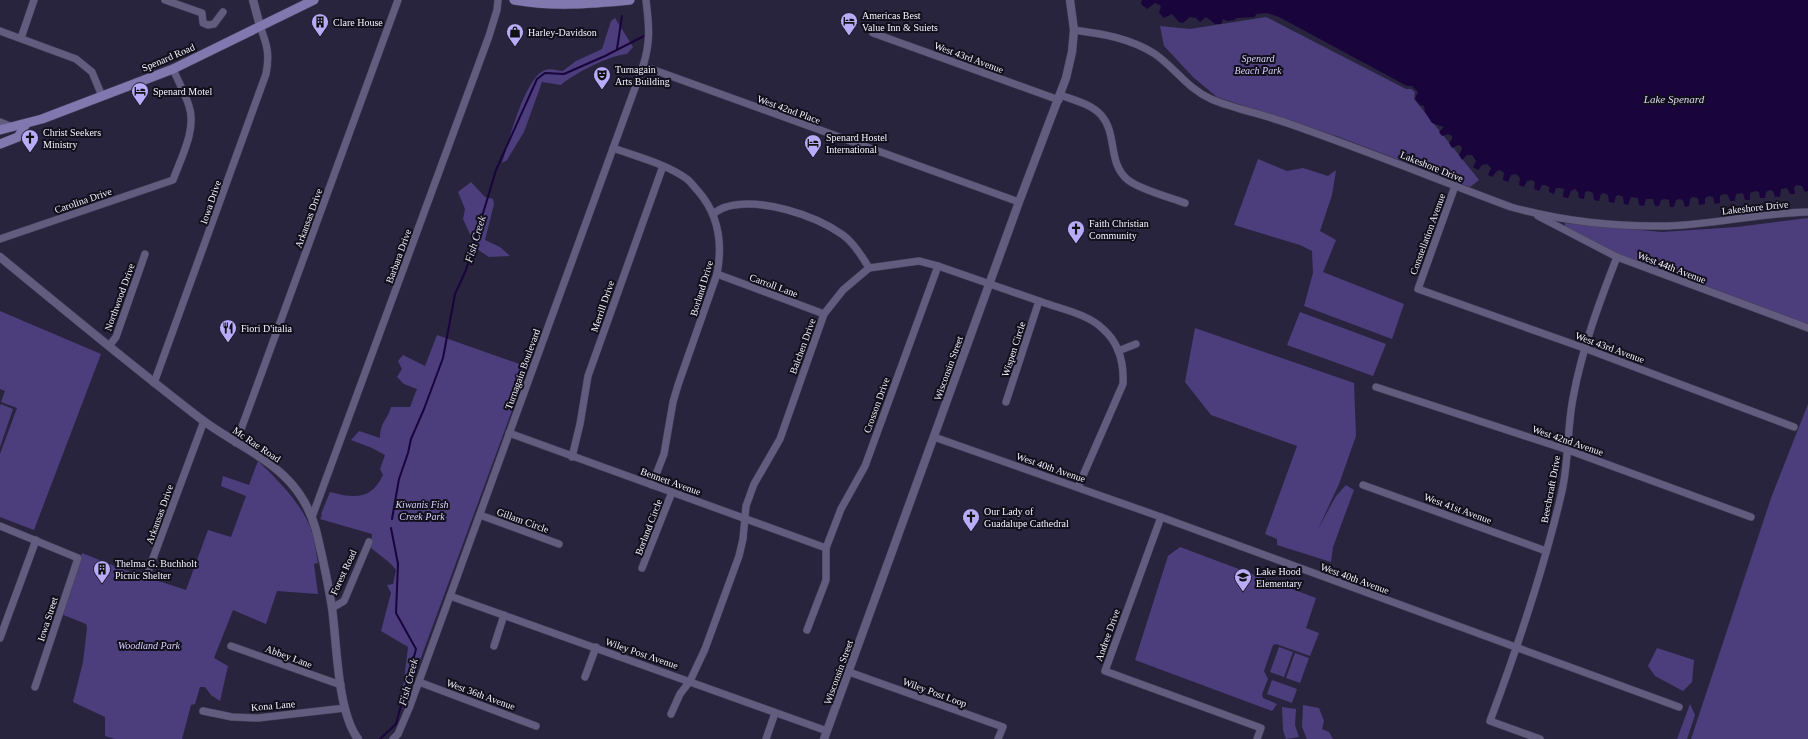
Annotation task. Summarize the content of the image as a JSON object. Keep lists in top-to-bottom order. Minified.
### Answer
{"streets":{"main road":["Spenard Road"],"street":["West 43rd Avenue","West 42nd Place","Lakeshore Drive","Carolina Drive","Iowa Drive","Arkansas Drive","Constellation Avenue","Barbara Drive","West 44th Avenue","Carroll Lane","Borland Drive","Northwood Drive","Merrill Drive","Balchen Drive","Wispen Circle","Wisconsin Street","Turnagain Boulevard","Crosson Drive","West 42nd Avenue","Mc Rae Road","West 40th Avenue","Bennett Avenue","Beechcraft Drive","West 41st Avenue","Gillam Circle","Borland Circle","Forest Road","Iowa Street","Andree Drive","Wiley Post Avenue","Abbey Lane","Wiley Post Loop","West 36th Avenue","Kona Lane"]},"crossings":[["Spenard Road","Carolina Drive"],["Spenard Road","Iowa Drive"],["West 43rd Avenue","Constellation Avenue"],["West 43rd Avenue","Wisconsin Street"],["West 43rd Avenue","Beechcraft Drive"],["West 42nd Place","Wisconsin Street"],["West 42nd Place","Turnagain Boulevard"],["Lakeshore Drive","Constellation Avenue"],["Lakeshore Drive","West 44th Avenue"],["Lakeshore Drive","Wisconsin Street"],["Iowa Drive","Mc Rae Road"],["Arkansas Drive","Mc Rae Road"],["Barbara Drive","Mc Rae Road"],["West 44th Avenue","Beechcraft Drive"],["Carroll Lane","Borland Drive"],["Carroll Lane","Balchen Drive"],["Borland Drive","Merrill Drive"],["Borland Drive","Turnagain Boulevard"],["Borland Drive","Bennett Avenue"],["Northwood Drive","Mc Rae Road"],["Merrill Drive","Bennett Avenue"],["Balchen Drive","Bennett Avenue"],["Balchen Drive","Wiley Post Avenue"],["Wisconsin Street","West 40th Avenue"],["Wisconsin Street","Wiley Post Avenue"],["Wisconsin Street","Wiley Post Loop"],["Turnagain Boulevard","Bennett Avenue"],["Turnagain Boulevard","Gillam Circle"],["Turnagain Boulevard","Wiley Post Avenue"],["Turnagain Boulevard","West 36th Avenue"],["Crosson Drive","Bennett Avenue"],["West 42nd Avenue","Beechcraft Drive"],["Mc Rae Road","Forest Road"],["Mc Rae Road","Abbey Lane"],["Mc Rae Road","Kona Lane"],["West 40th Avenue","Beechcraft Drive"],["West 40th Avenue","Andree Drive"],["Bennett Avenue","Borland Circle"],["Beechcraft Drive","West 41st Avenue"]],"water":["Lake Spenard","Fish Creek"],"parks":["Spenard Beach Park","Kiwanis Fish Creek Park","Woodland Park"],"places":{"hotel":["Americas Best Value Inn & Suiets","Spenard Motel","Spenard Hostel International"],"building":["Clare House","Thelma G. Buchholt Picnic Shelter"],"shop":["Harley-Davidson"],"theatre":["Turnagain Arts Building"],"church":["Christ Seekers Ministry","Faith Christian Community","Our Lady of Guadalupe Cathedral"],"restaurant":["Fiori D'italia"],"school or university":["Lake Hood Elementary"]}}
